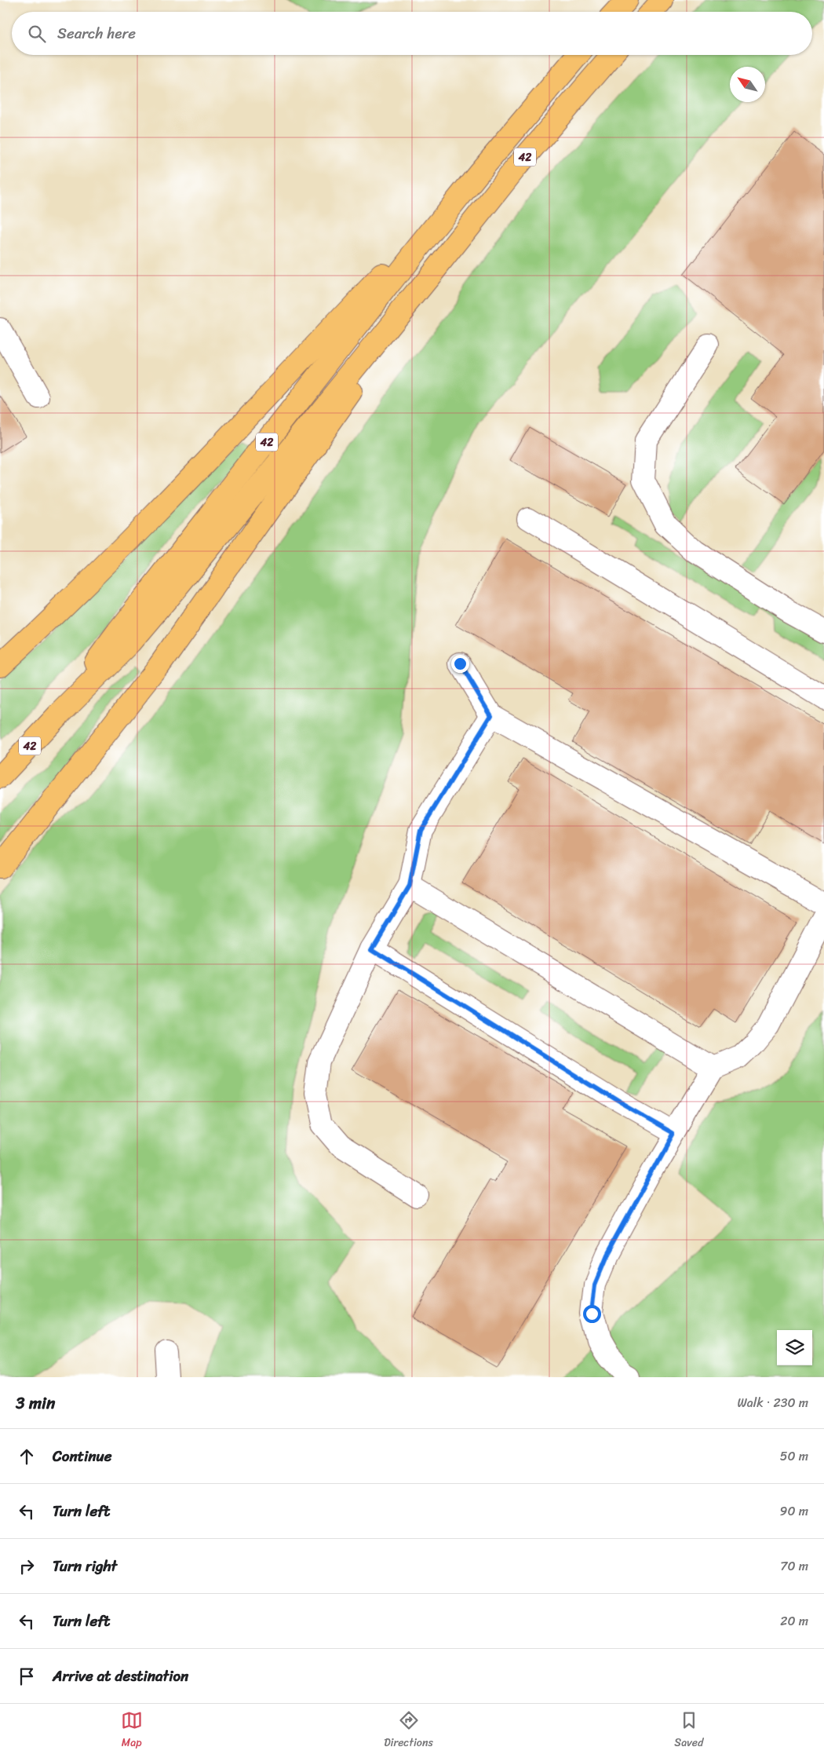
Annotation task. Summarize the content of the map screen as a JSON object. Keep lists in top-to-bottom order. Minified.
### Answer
{"streets":{"main road":["42"]},"north":"top left","page":{"search":"Search here","heading":["3 min","Walk · 230 m"],"list":[["Continue","50 m"],["Turn left","90 m"],["Turn right","70 m"],["Turn left","20 m"],"Arrive at destination"],"nav":["Map","Directions","Saved"]}}
